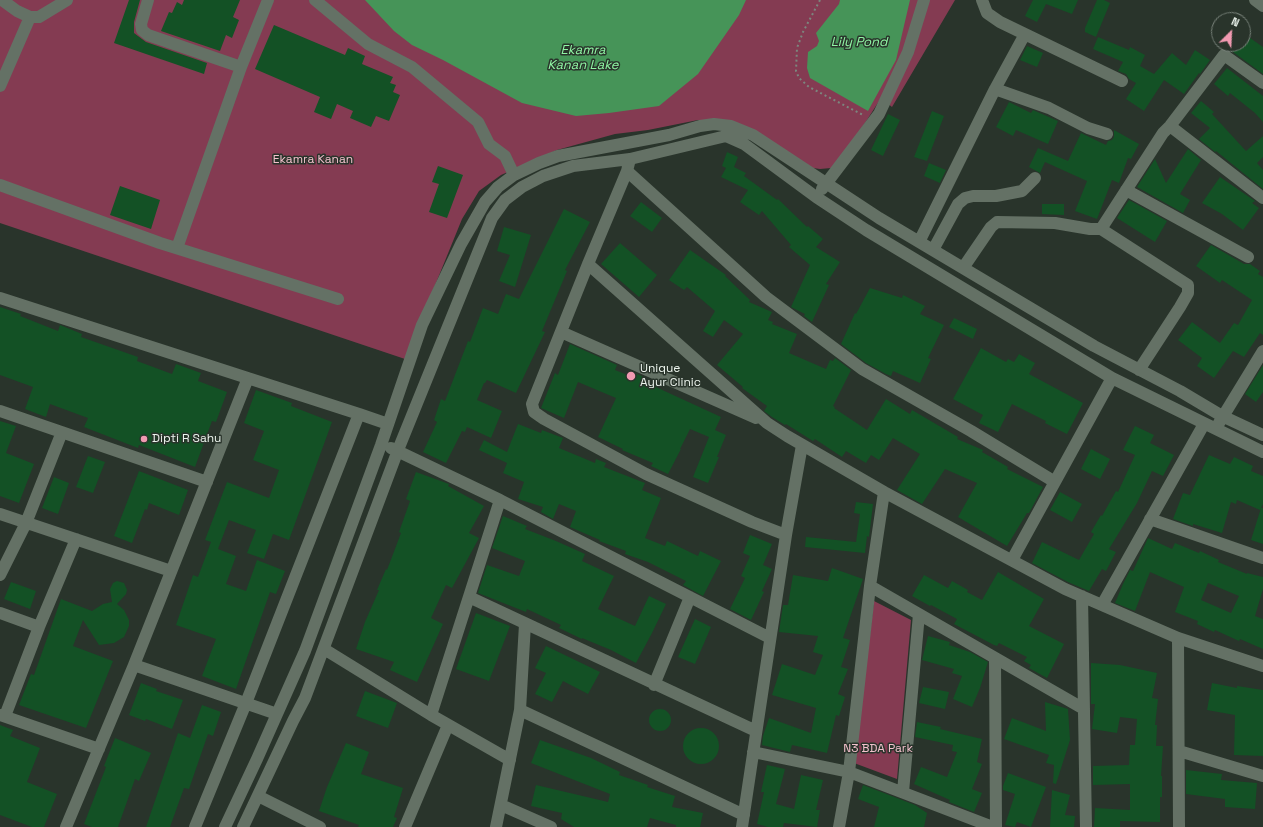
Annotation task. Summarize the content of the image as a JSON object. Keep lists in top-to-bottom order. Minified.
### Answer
{"water":["Lily Pond","Ekamra Kanan Lake"],"parks":["Ekamra Kanan","N3 BDA Park"],"places":["Unique Ayur Clinic","Dipti R Sahu"],"north":"top right"}
